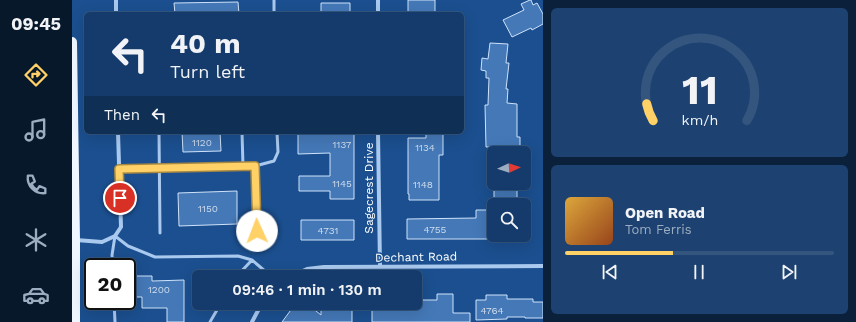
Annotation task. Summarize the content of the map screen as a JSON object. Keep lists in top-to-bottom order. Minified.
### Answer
{"streets":{"street":["Sagecrest Drive","Dechant Road"]},"crossings":[["Sagecrest Drive","Dechant Road"]],"house_numbers":["1120","1137","1134","1145","1148","1150","4755","4731","1200","4764"],"north":"right","page":{"tabs":"09:45","turn":["40 m","Turn left"],"then":"Then","song":["Open Road","Tom Ferris"],"limit":"20","trip":"09:46 · 1 min · 130 m","gauge":["11","km/h"]}}
